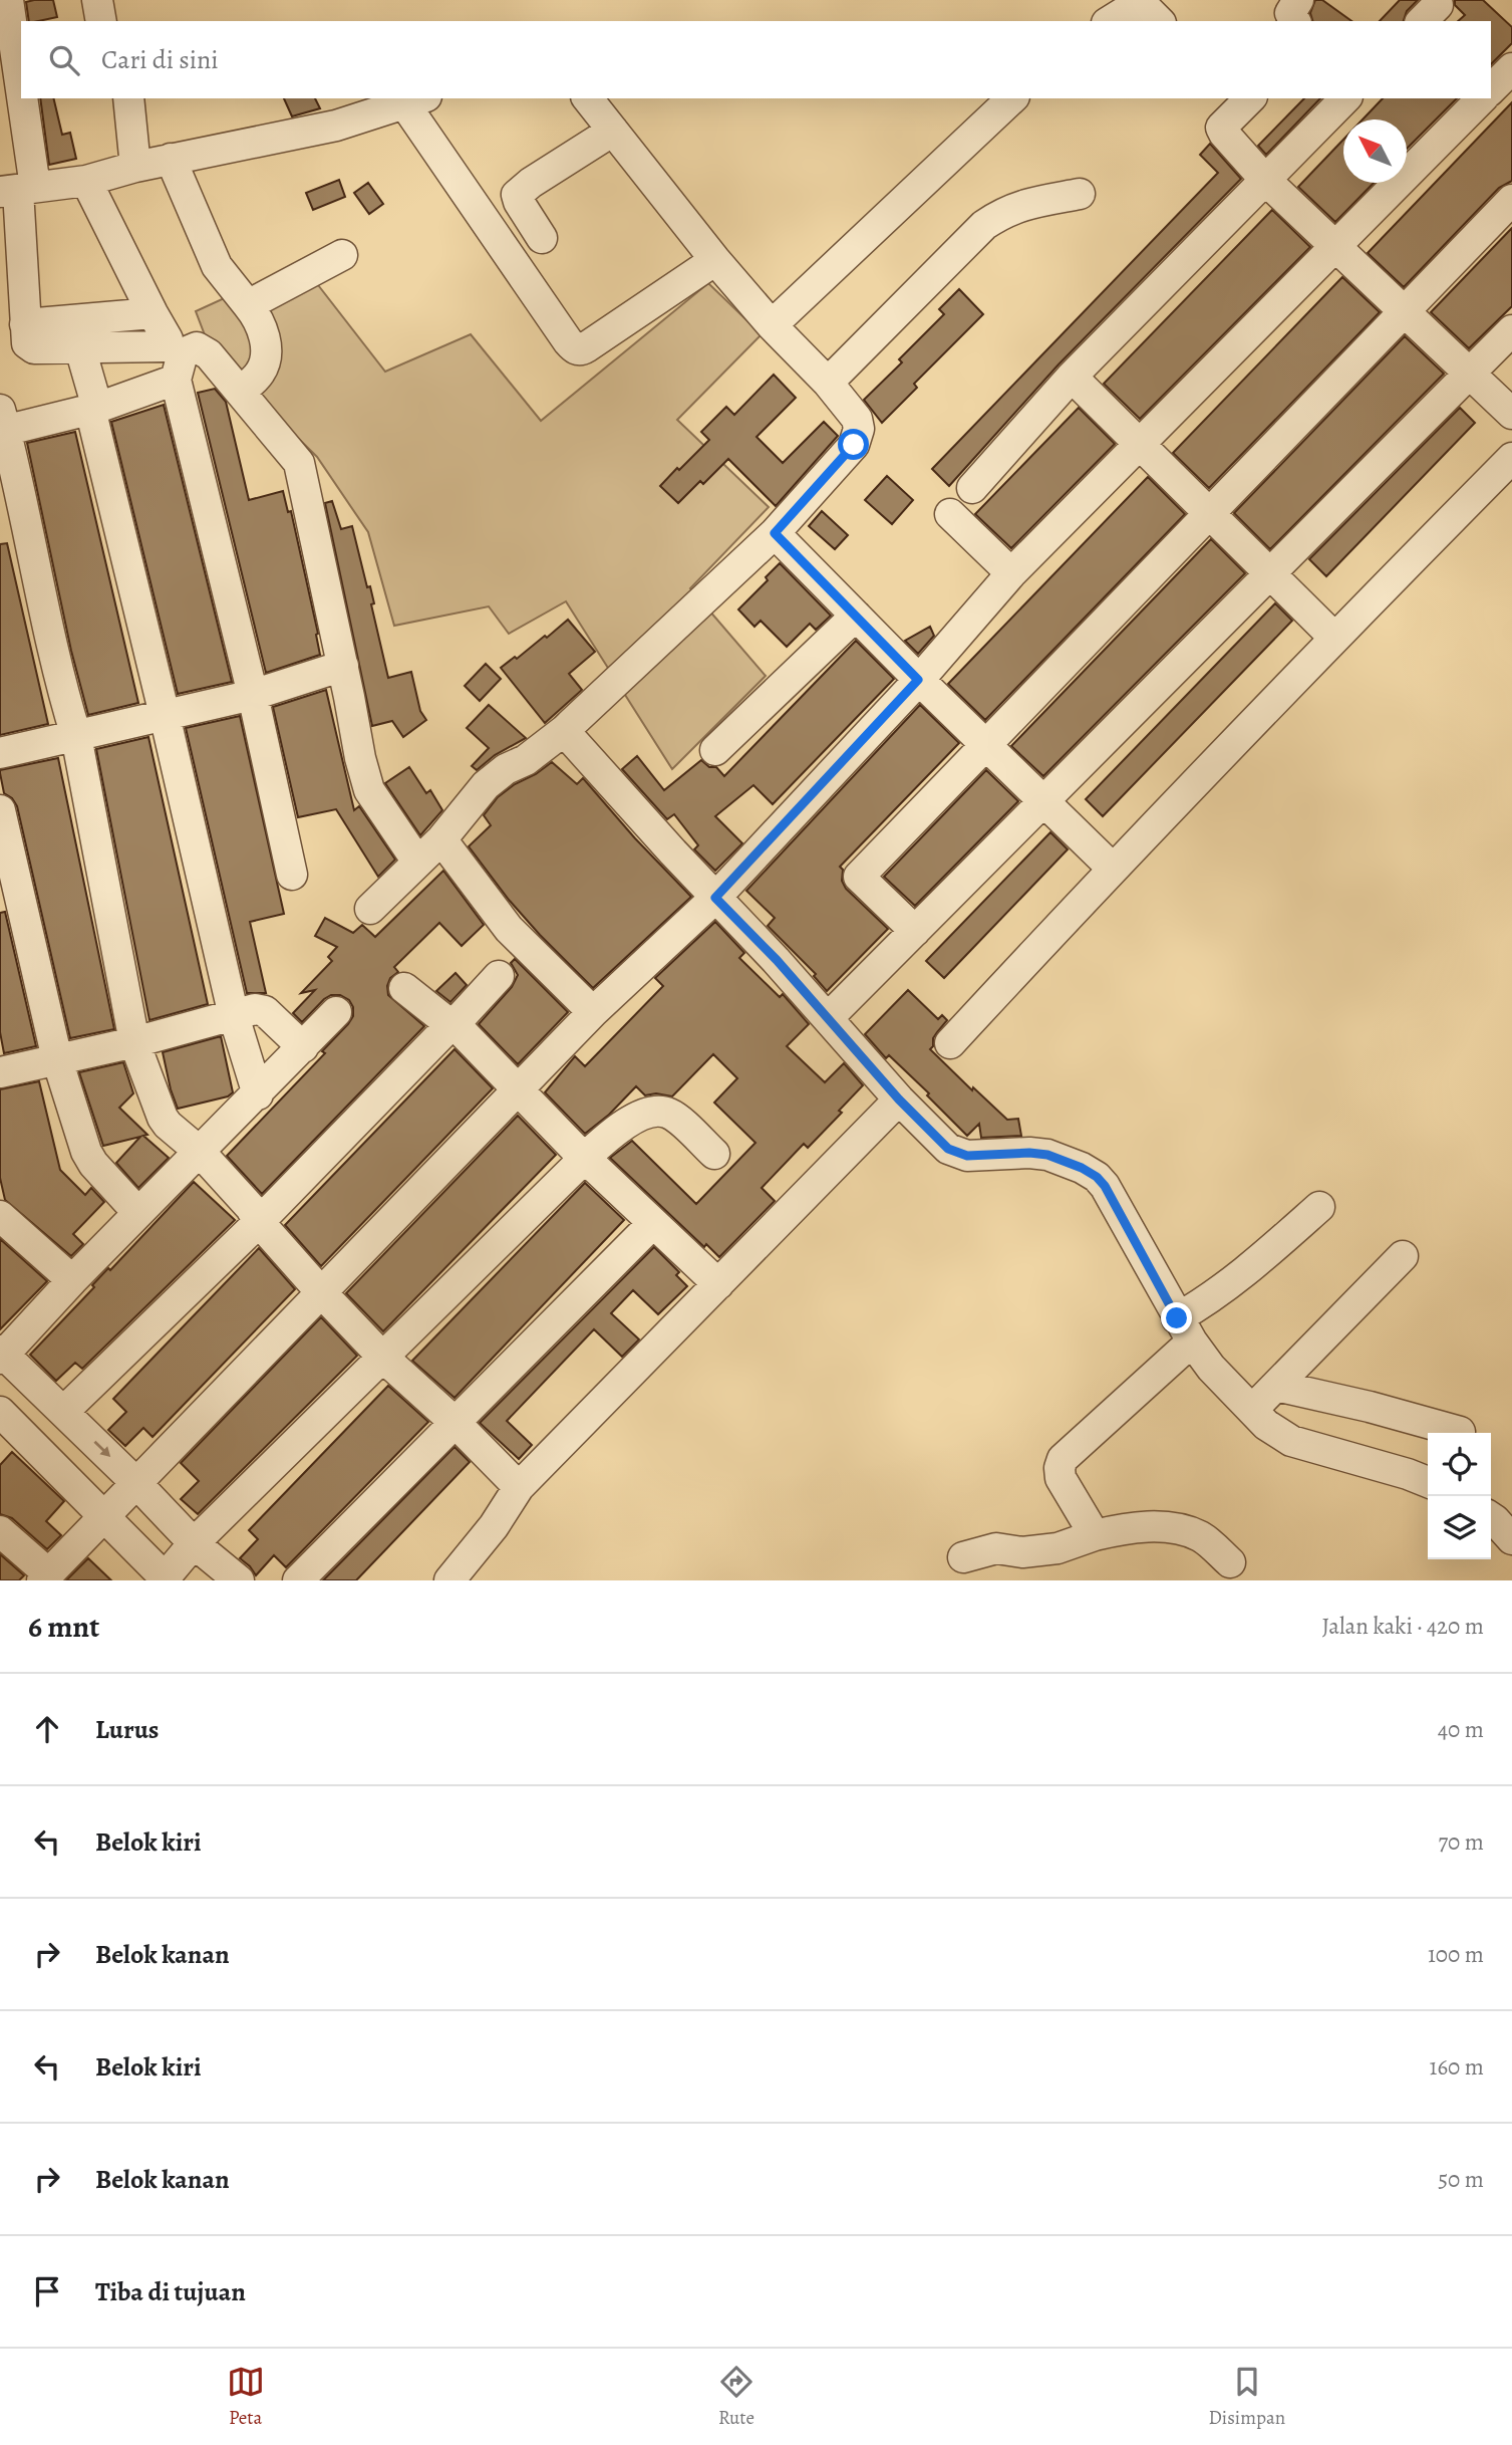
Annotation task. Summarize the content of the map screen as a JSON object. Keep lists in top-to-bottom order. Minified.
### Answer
{"north":"top left","page":{"search":"Cari di sini","heading":["6 mnt","Jalan kaki · 420 m"],"list":[["Lurus","40 m"],["Belok kiri","70 m"],["Belok kanan","100 m"],["Belok kiri","160 m"],["Belok kanan","50 m"],"Tiba di tujuan"],"nav":["Peta","Rute","Disimpan"]}}
